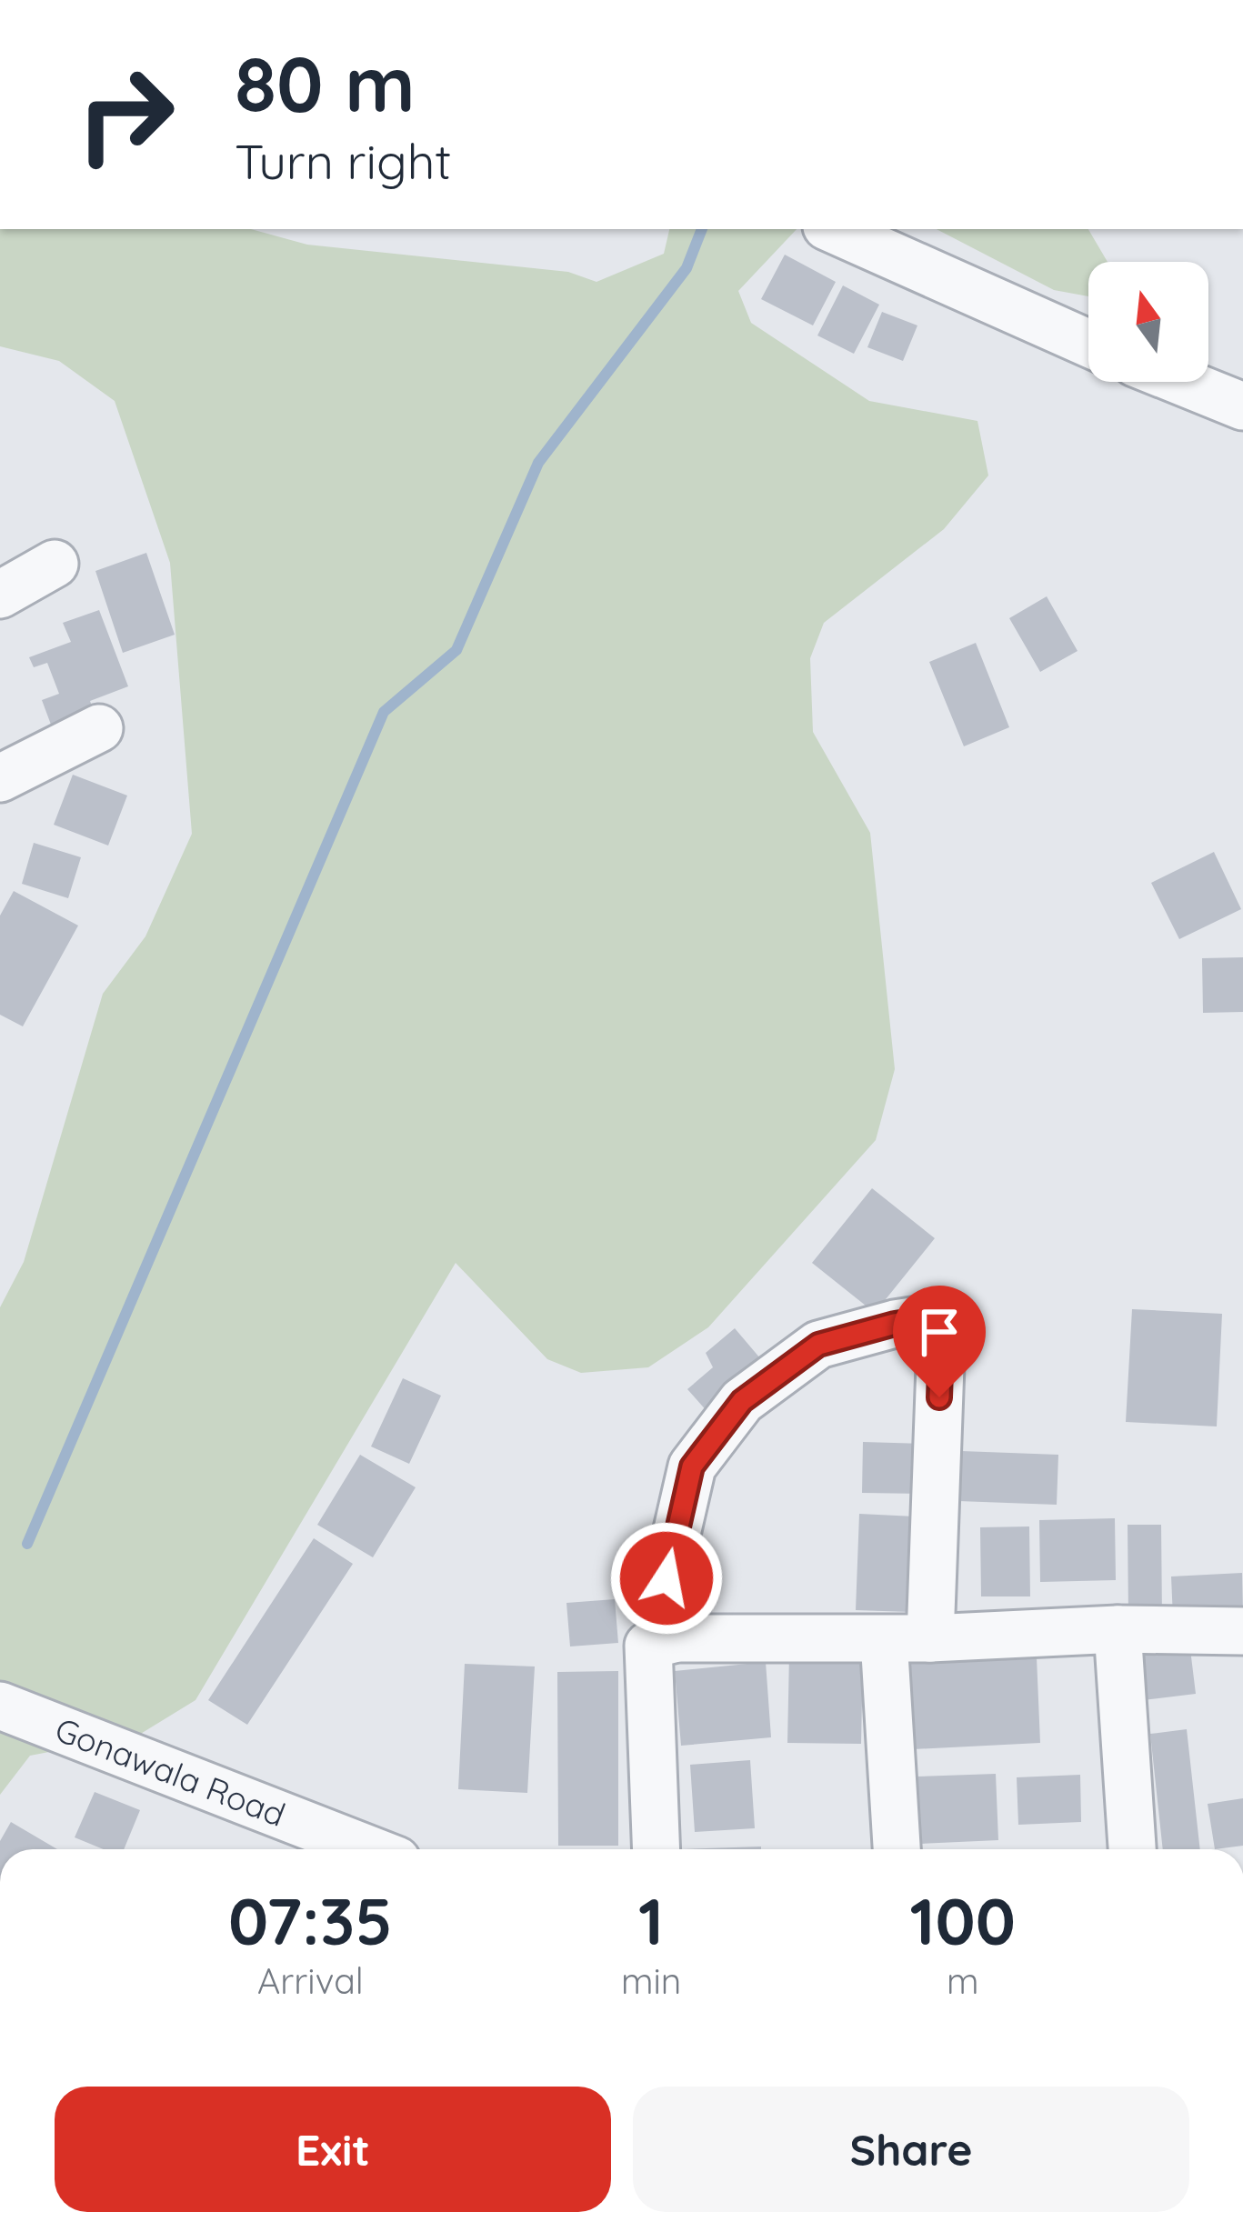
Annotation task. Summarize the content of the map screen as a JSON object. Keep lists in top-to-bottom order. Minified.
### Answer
{"streets":{"street":["Gonawala Road"]},"north":"top","page":{"turn":["80 m","Turn right"],"eta":["07:35","Arrival","1","min","100","m"],"buttons":["Exit","Share"]}}
